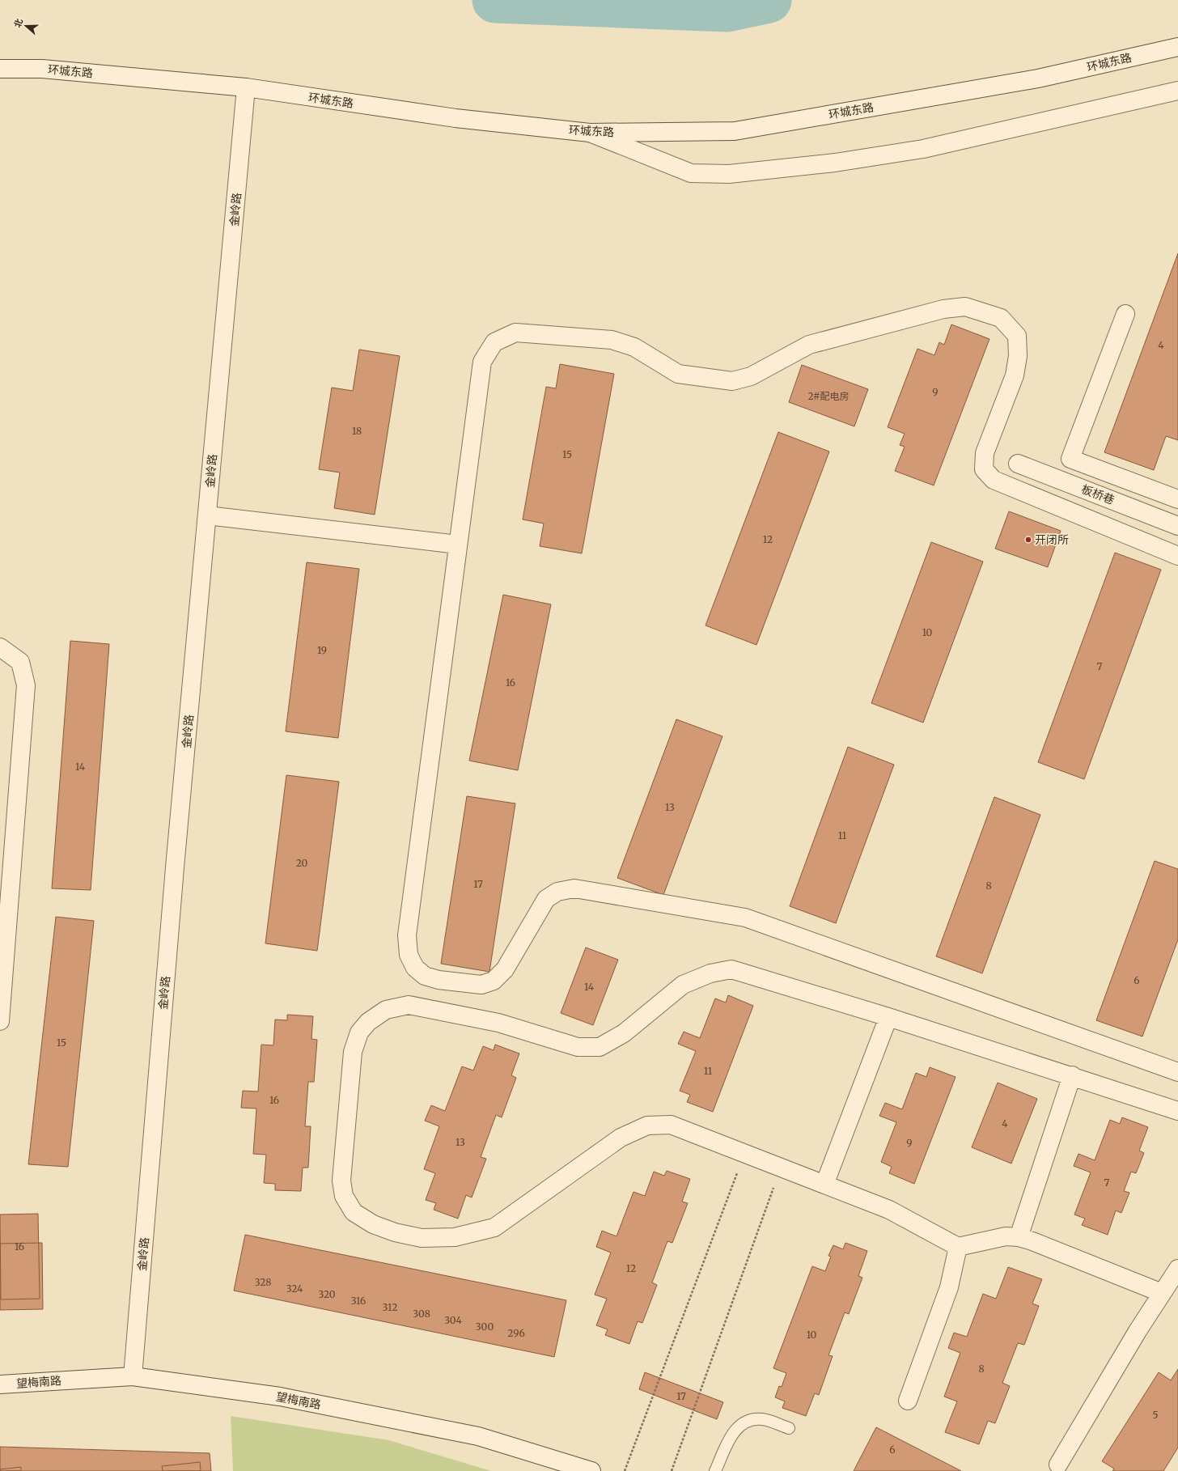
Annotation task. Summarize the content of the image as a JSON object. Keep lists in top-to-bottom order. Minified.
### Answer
{"streets":{"street":["环城东路","金岭路","板桥巷","望梅南路"]},"crossings":[["环城东路","金岭路"],["金岭路","望梅南路"]],"places":["开闭所"],"house_numbers":["4","9","2#配电房","18","15","12","10","19","7","16","14","13","11","20","17","8","6","14","15","11","16","4","13","9","7","16","12","328","324","320","316","312","308","304","300","296","10","8","17","5","6"],"north":"left"}
